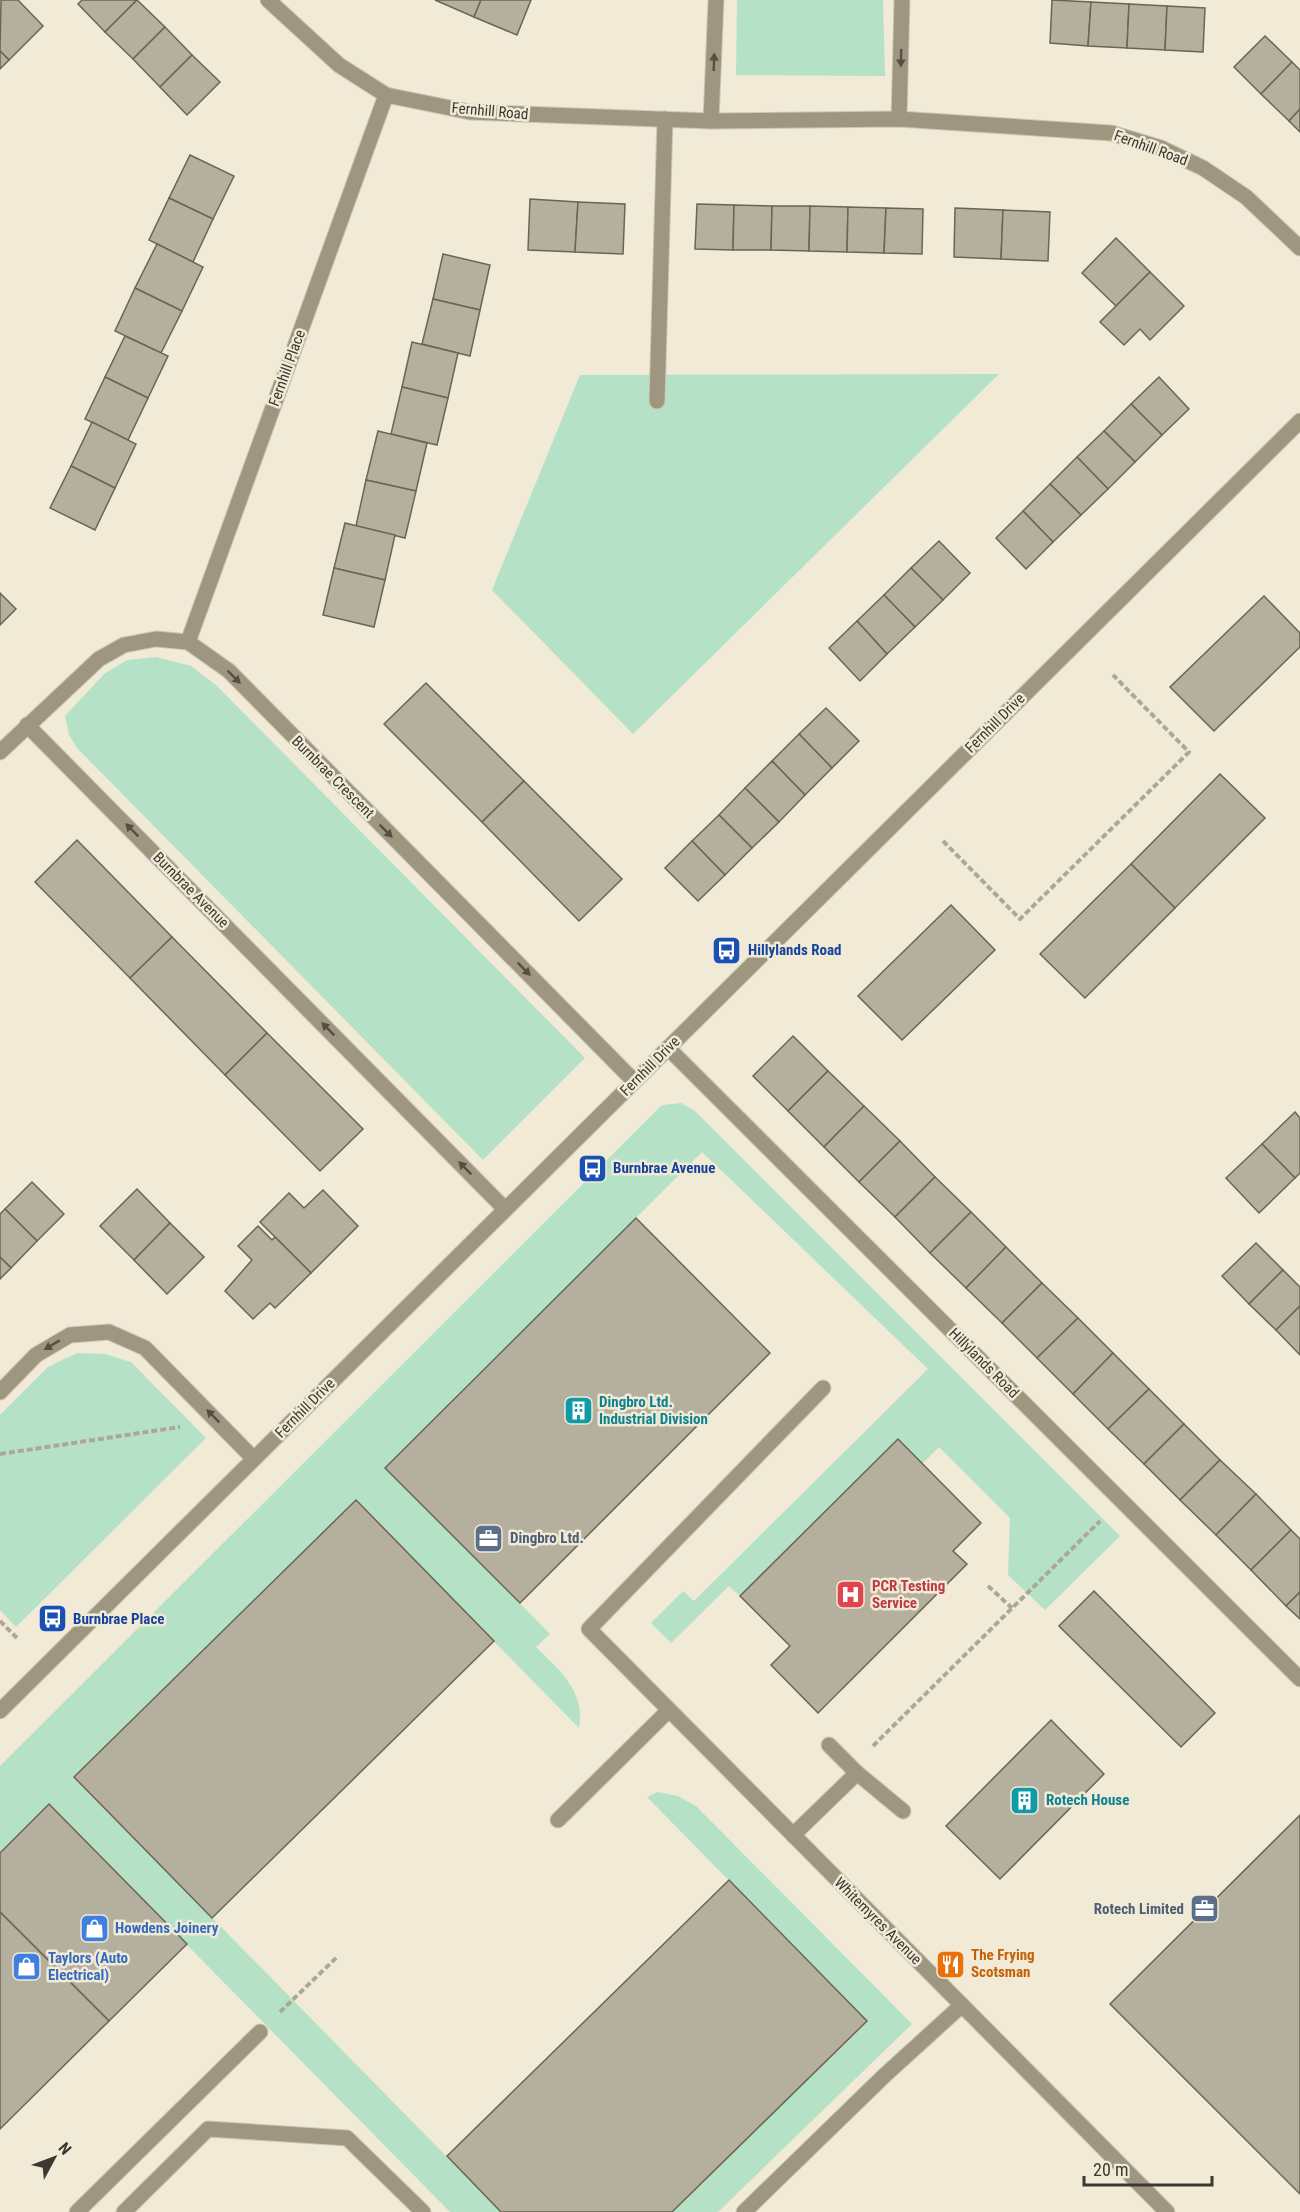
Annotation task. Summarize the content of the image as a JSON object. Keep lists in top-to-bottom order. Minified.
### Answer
{"streets":{"street":["Fernhill Road","Fernhill Place","Fernhill Drive","Burnbrae Crescent","Burnbrae Avenue","Hillylands Road","Whitemyres Avenue"]},"crossings":[["Fernhill Road","Fernhill Place"],["Fernhill Place","Burnbrae Crescent"],["Fernhill Drive","Burnbrae Crescent"],["Fernhill Drive","Burnbrae Avenue"],["Fernhill Drive","Hillylands Road"],["Burnbrae Crescent","Burnbrae Avenue"]],"one_way":["Burnbrae Crescent","Burnbrae Avenue"],"places":{"bus stop":["Hillylands Road","Burnbrae Avenue","Burnbrae Place"],"building":["Dingbro Ltd. Industrial Division","Rotech House"],"office":["Dingbro Ltd.","Rotech Limited"],"hospital":["PCR Testing Service"],"shop":["Howdens Joinery","Taylors (Auto Electrical)"],"restaurant":["The Frying Scotsman"]},"scale_bar":"20 m","north":"top right"}
